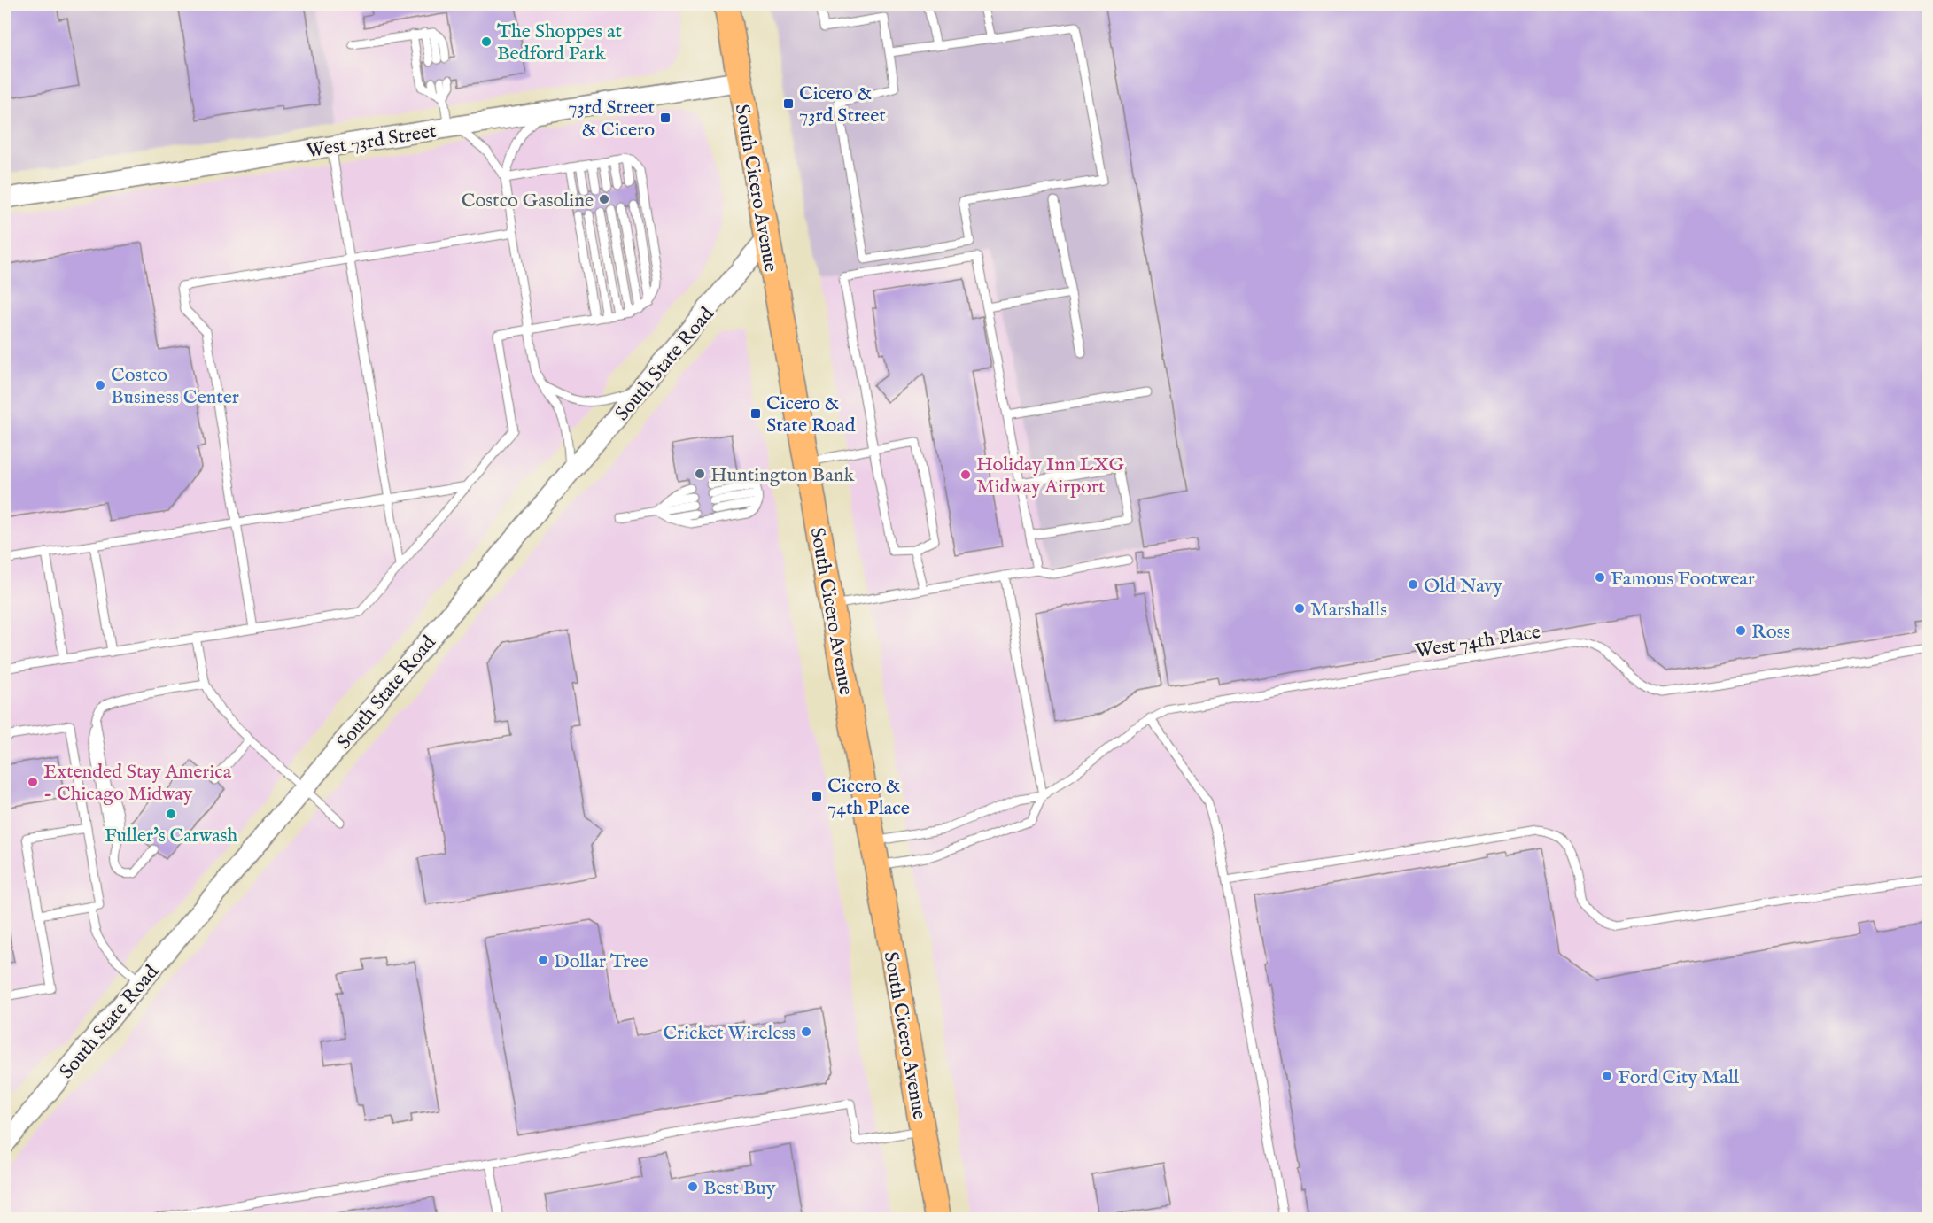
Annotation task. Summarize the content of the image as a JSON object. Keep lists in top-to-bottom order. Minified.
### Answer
{"streets":{"main road":["South Cicero Avenue"],"street":["West 73rd Street","South State Road"],"lane":["West 74th Place"]},"crossings":[["West 73rd Street","South Cicero Avenue"],["South Cicero Avenue","South State Road"],["South Cicero Avenue","West 74th Place"]],"places":{"other":["The Shoppes at Bedford Park","Costco Gasoline","Costco Business Center","Huntington Bank","Holiday Inn LXG Midway Airport","Famous Footwear","Old Navy","Marshalls","Ross","Extended Stay America - Chicago Midway","Fuller's Carwash","Dollar Tree","Cricket Wireless","Ford City Mall","Best Buy"],"transit":["Cicero & 73rd Street","73rd Street & Cicero","Cicero & State Road","Cicero & 74th Place"]}}
